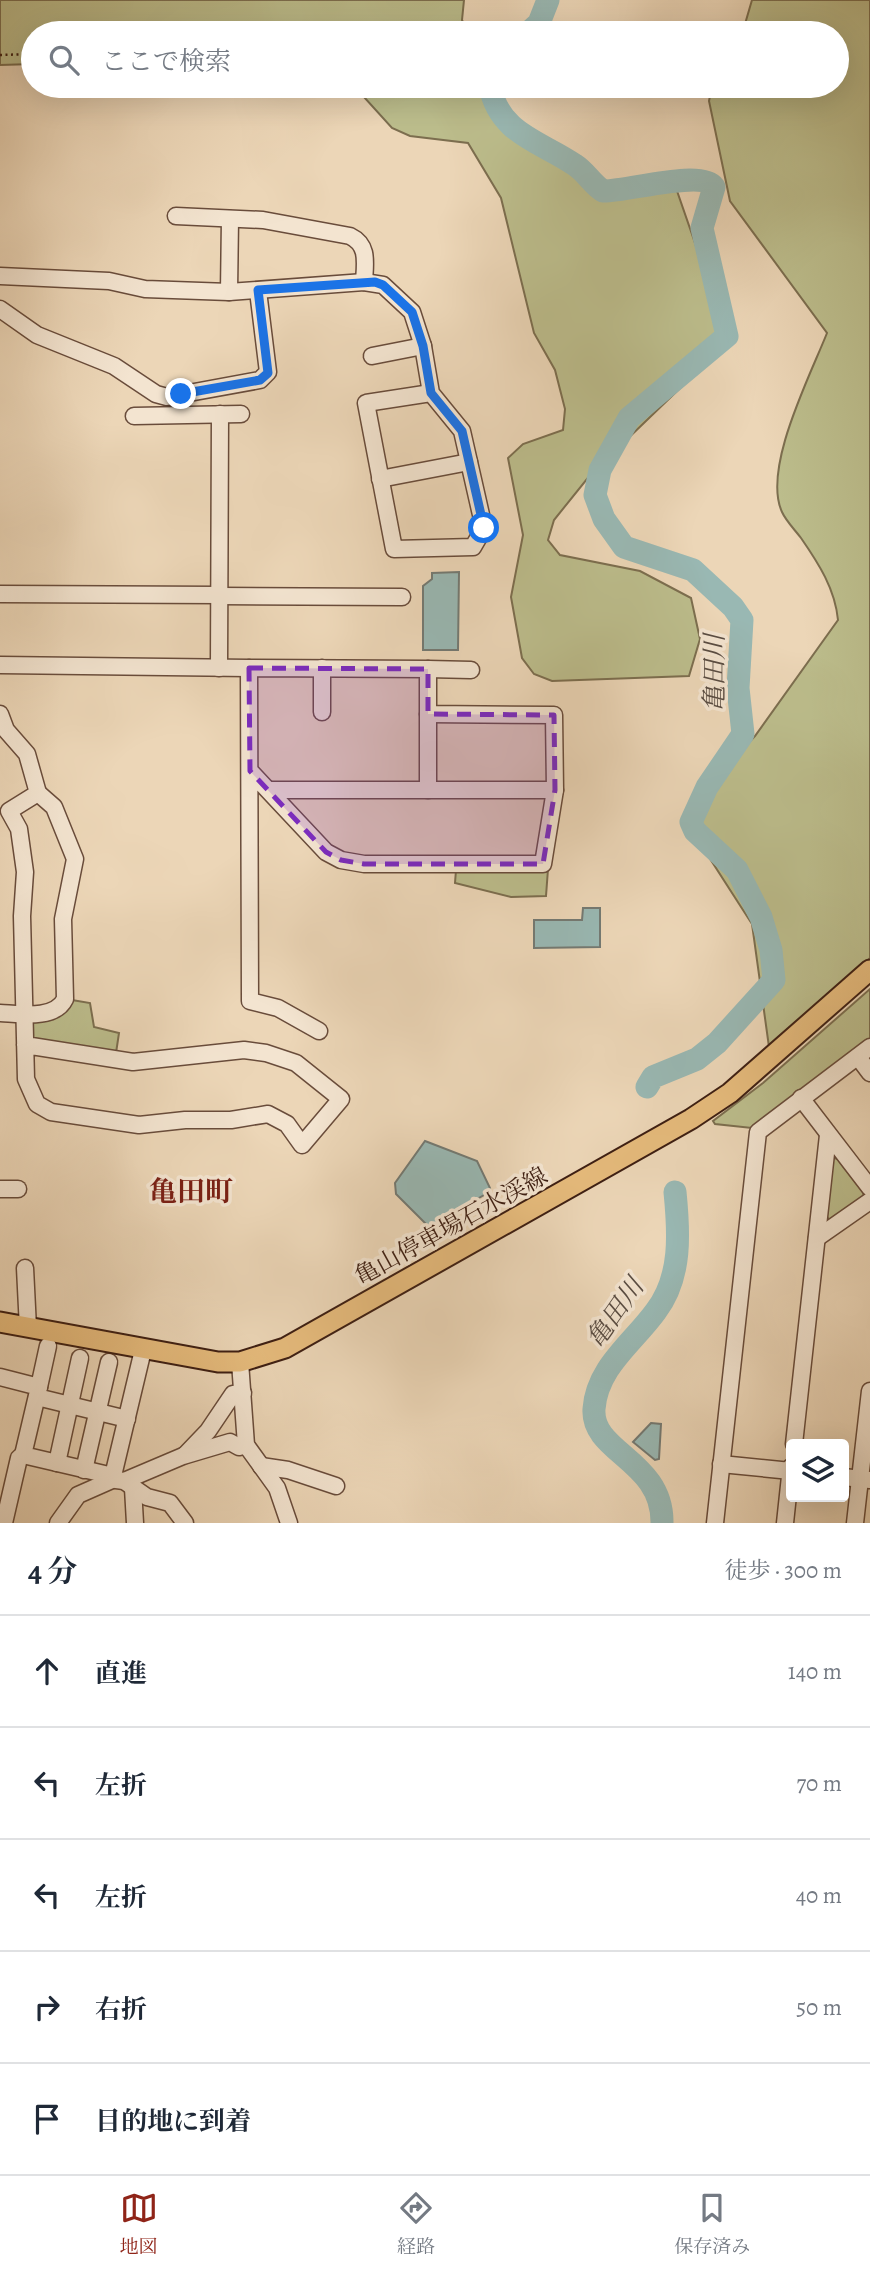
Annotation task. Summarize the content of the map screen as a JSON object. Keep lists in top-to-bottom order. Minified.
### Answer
{"streets":{"main road":["亀山停車場石水渓線"]},"districts":["亀田町"],"water":["亀田川"],"page":{"search":"ここで検索","heading":["4 分","徒歩 · 300 m"],"list":[["直進","140 m"],["左折","70 m"],["左折","40 m"],["右折","50 m"],"目的地に到着"],"nav":["地図","経路","保存済み"]}}
